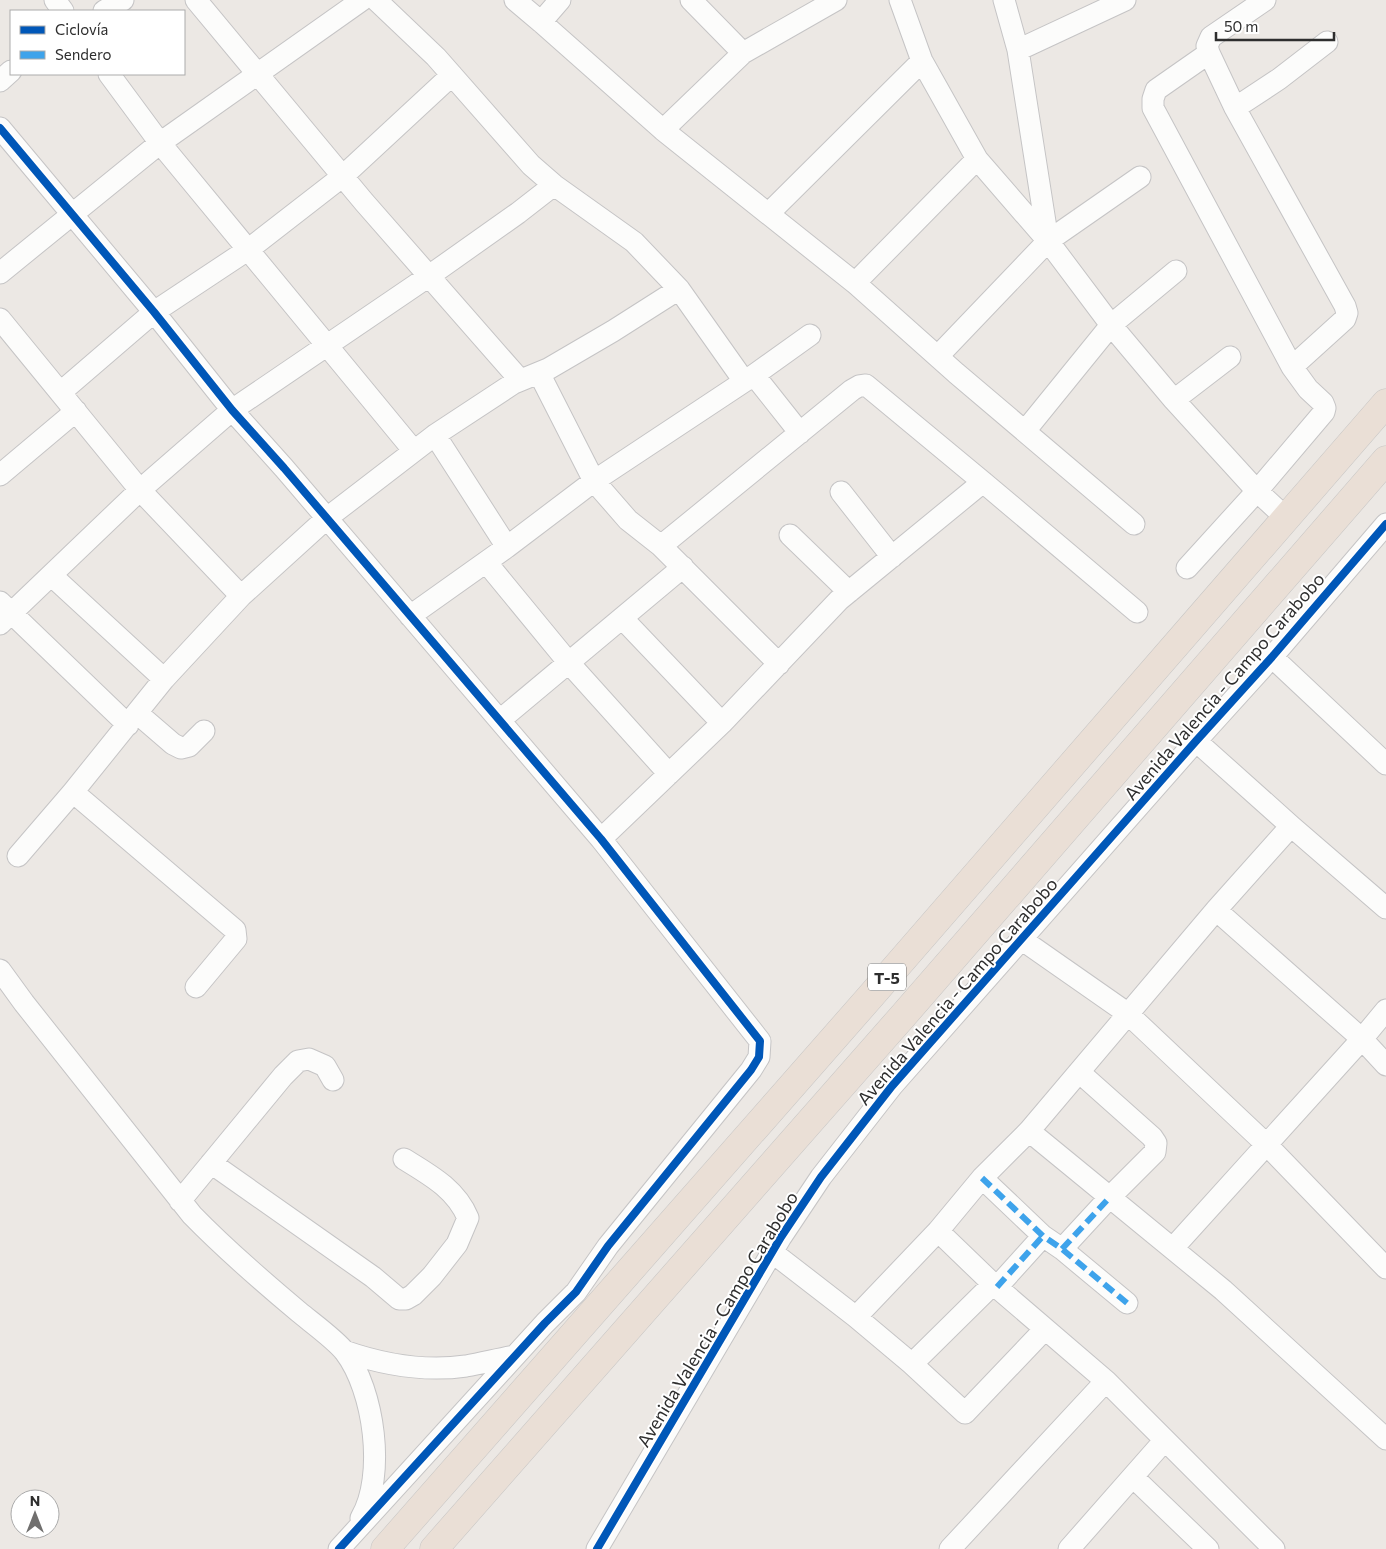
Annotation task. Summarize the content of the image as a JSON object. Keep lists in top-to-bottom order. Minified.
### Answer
{"streets":{"highway":["Avenida Valencia - Campo Carabobo","T-5"]},"legend":["Ciclovía","Sendero"],"scale_bar":"50 m","north":"top"}
